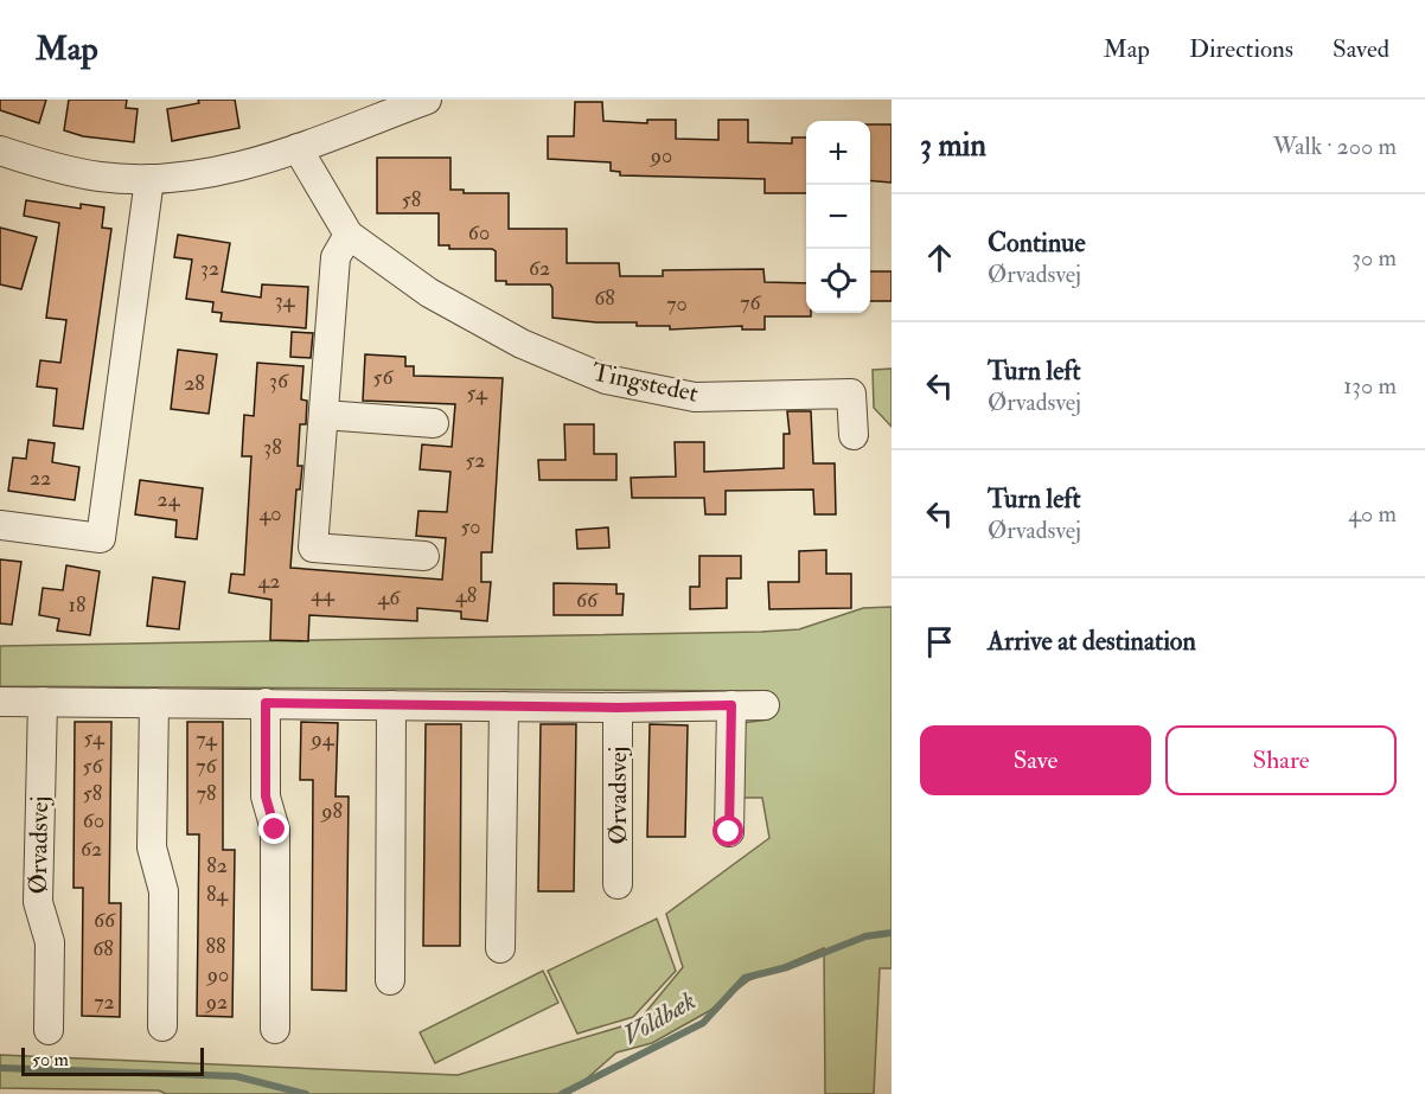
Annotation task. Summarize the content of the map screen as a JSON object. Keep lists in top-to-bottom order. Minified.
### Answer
{"streets":{"street":["Tingstedet","Ørvadsvej"]},"water":["Voldbæk"],"house_numbers":["90","58","60","32","62","68","34","76","70","56","36","28","54","38","52","22","24","40","50","42","44","48","46","66","18","54","74","94","56","76","58","78","98","60","62","82","84","66","88","68","90","72","92"],"scale_bar":"50 m","page":{"header":"Map","nav":["Map","Directions","Saved"],"heading":["3 min","Walk · 200 m"],"map_buttons":["+","−"],"list":[["Continue","Ørvadsvej","30 m"],["Turn left","Ørvadsvej","130 m"],["Turn left","Ørvadsvej","40 m"],"Arrive at destination"],"buttons":["Save","Share"],"scale":"50 m"}}
